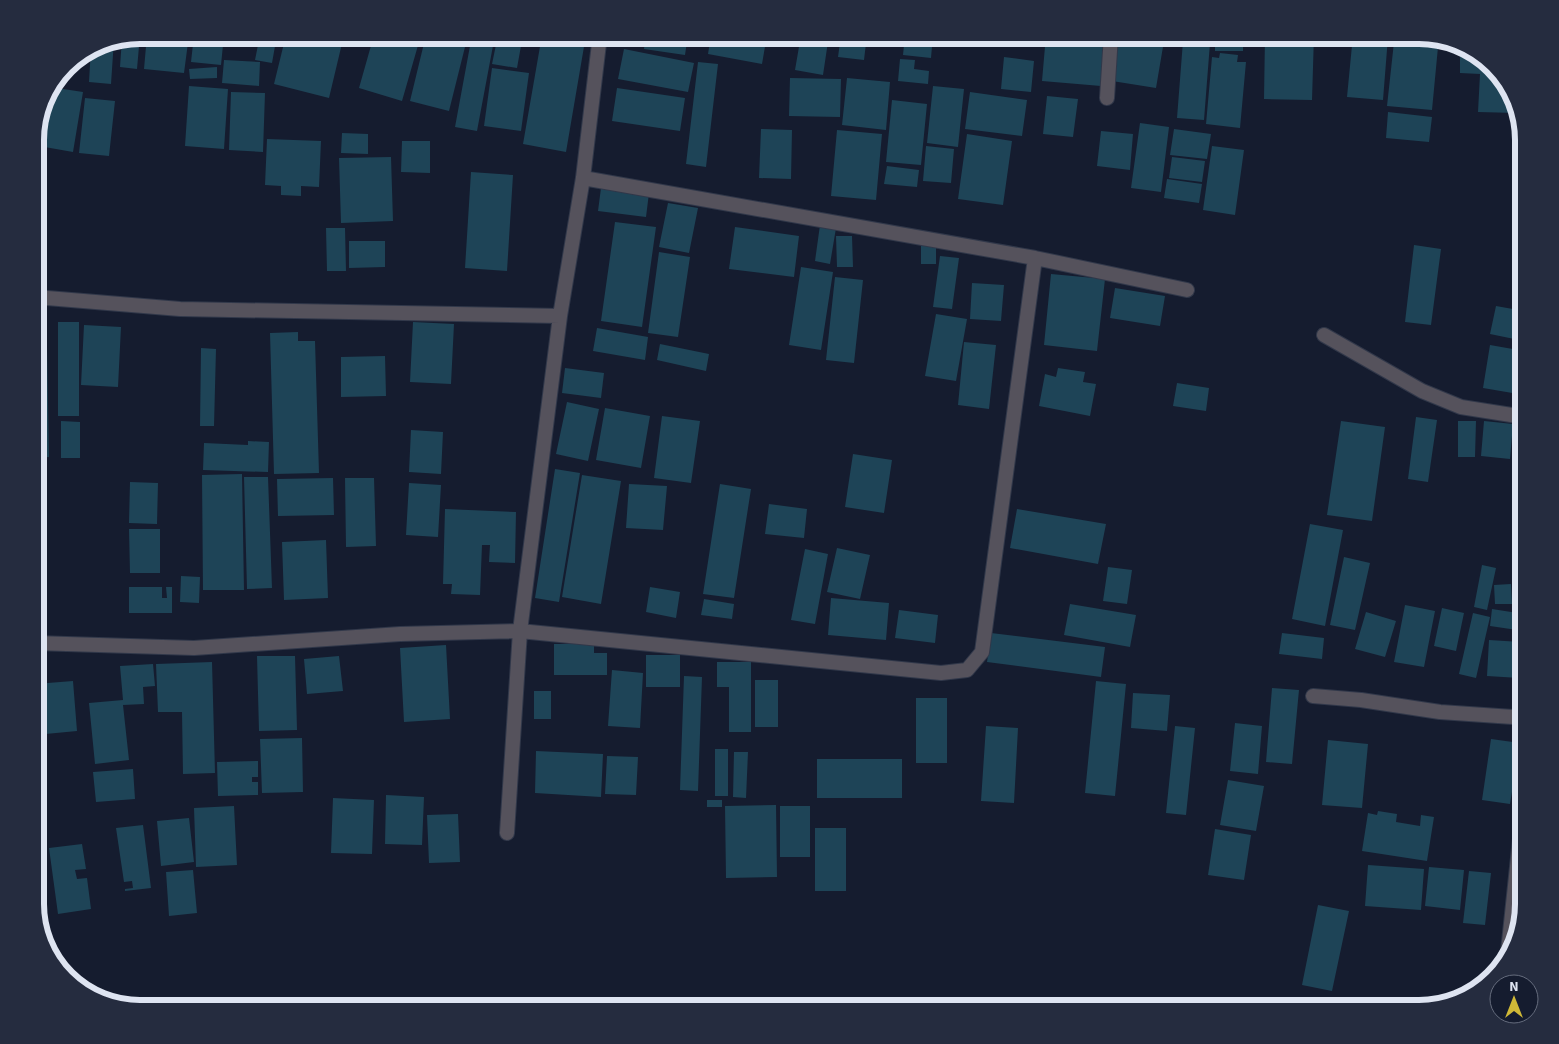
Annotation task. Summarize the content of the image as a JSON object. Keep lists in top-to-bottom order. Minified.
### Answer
{"north":"top"}
